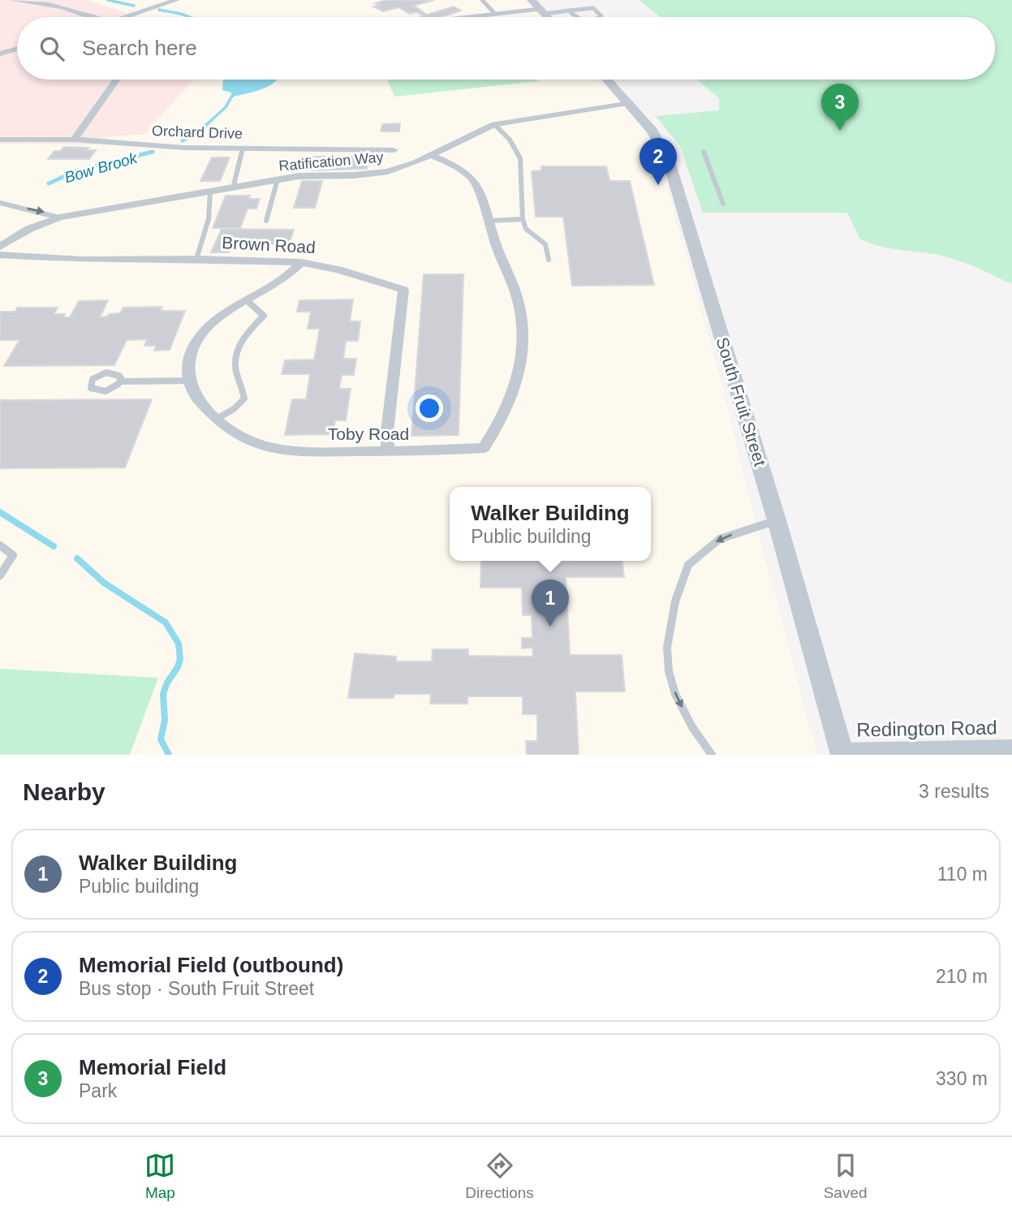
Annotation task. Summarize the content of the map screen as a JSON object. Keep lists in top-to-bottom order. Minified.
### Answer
{"streets":{"street":["Orchard Drive","Ratification Way","Brown Road","South Fruit Street","Toby Road","Redington Road"]},"crossings":[["Ratification Way","South Fruit Street"],["Ratification Way","Toby Road"],["Brown Road","Toby Road"],["South Fruit Street","Redington Road"]],"water":["Bow Brook"],"page":{"search":"Search here","pins":["3","2","1"],"popup":["Walker Building","Public building"],"heading":["Nearby","3 results"],"list":[{"mark":"1","name":"Walker Building","note":"Public building","value":"110 m"},{"mark":"2","name":"Memorial Field (outbound)","note":"Bus stop · South Fruit Street","value":"210 m"},{"mark":"3","name":"Memorial Field","note":"Park","value":"330 m"}],"nav":["Map","Directions","Saved"]}}
